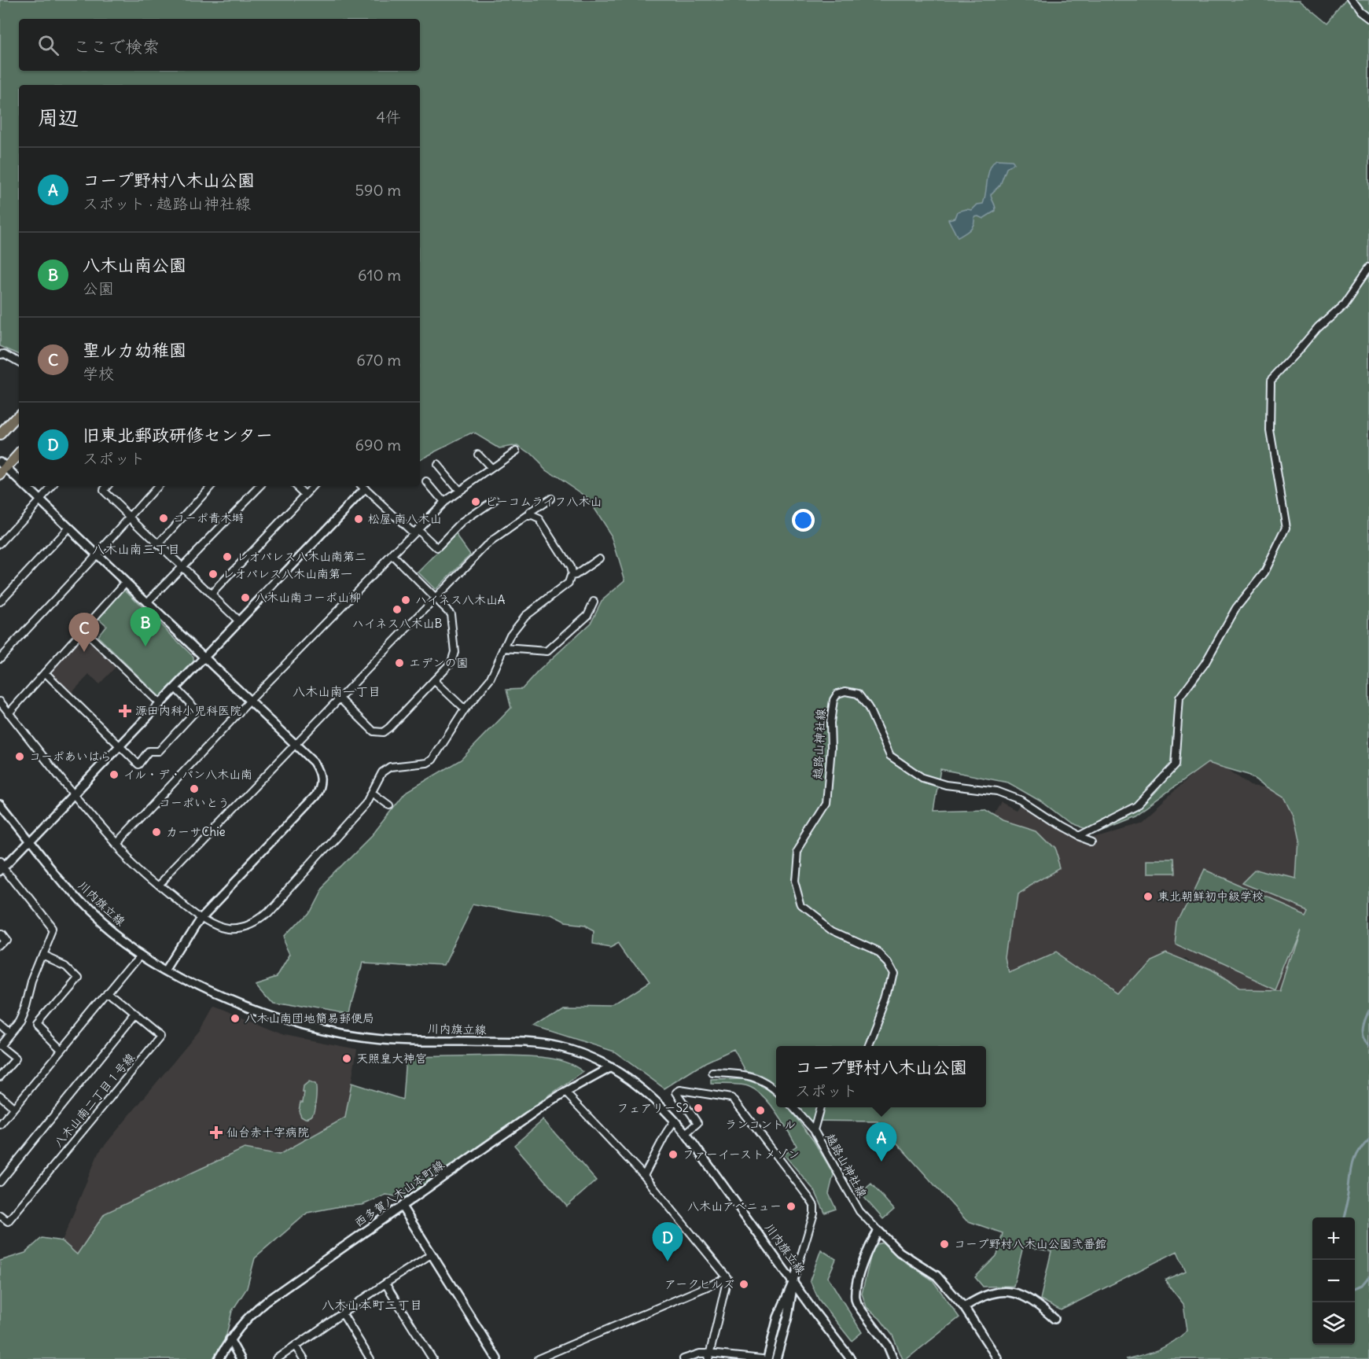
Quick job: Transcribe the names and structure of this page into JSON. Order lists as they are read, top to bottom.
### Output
{
  "streets": {
    "street": [
      "越路山神社線",
      "川内旗立線",
      "八木山南二丁目１号線",
      "西多賀八木山本町線"
    ]
  },
  "crossings": [
    ["川内旗立線", "西多賀八木山本町線"]
  ],
  "districts": ["八木山南三丁目", "八木山南一丁目", "八木山本町二丁目"],
  "places": {
    "other": [
      "ピーコムライフ八木山",
      "コーポ青木塒",
      "松屋 南八木山",
      "レオパレス八木山南第二",
      "レオパレス八木山南第一",
      "八木山南コーポ山柳",
      "ハイネス八木山A",
      "ハイネス八木山B",
      "エデンの園",
      "コーポあいはら",
      "イル・デ・パン八木山南",
      "コーポいとう",
      "カーサChie",
      "東北朝鮮初中級学校",
      "八木山南団地簡易郵便局",
      "天照皇大神宮",
      "フェアリーS2",
      "ランコントル",
      "ファーイーストメゾン",
      "八木山アベニュー",
      "コープ野村八木山公園弐番館",
      "アークヒルズ"
    ],
    "health": ["源田内科小児科医院", "仙台赤十字病院"]
  },
  "page": {
    "search": "ここで検索",
    "heading": ["周辺", "4件"],
    "list": [
      {
        "mark": "A",
        "name": "コープ野村八木山公園",
        "note": "スポット · 越路山神社線",
        "value": "590 m"
      },
      {
        "mark": "B",
        "name": "八木山南公園",
        "note": "公園",
        "value": "610 m"
      },
      {
        "mark": "C",
        "name": "聖ルカ幼稚園",
        "note": "学校",
        "value": "670 m"
      },
      {
        "mark": "D",
        "name": "旧東北郵政研修センター",
        "note": "スポット",
        "value": "690 m"
      }
    ],
    "pins": [
      "B",
      "C",
      "A",
      "D"
    ],
    "popup": ["コープ野村八木山公園", "スポット"],
    "map_buttons": ["+", "−"]
  }
}
